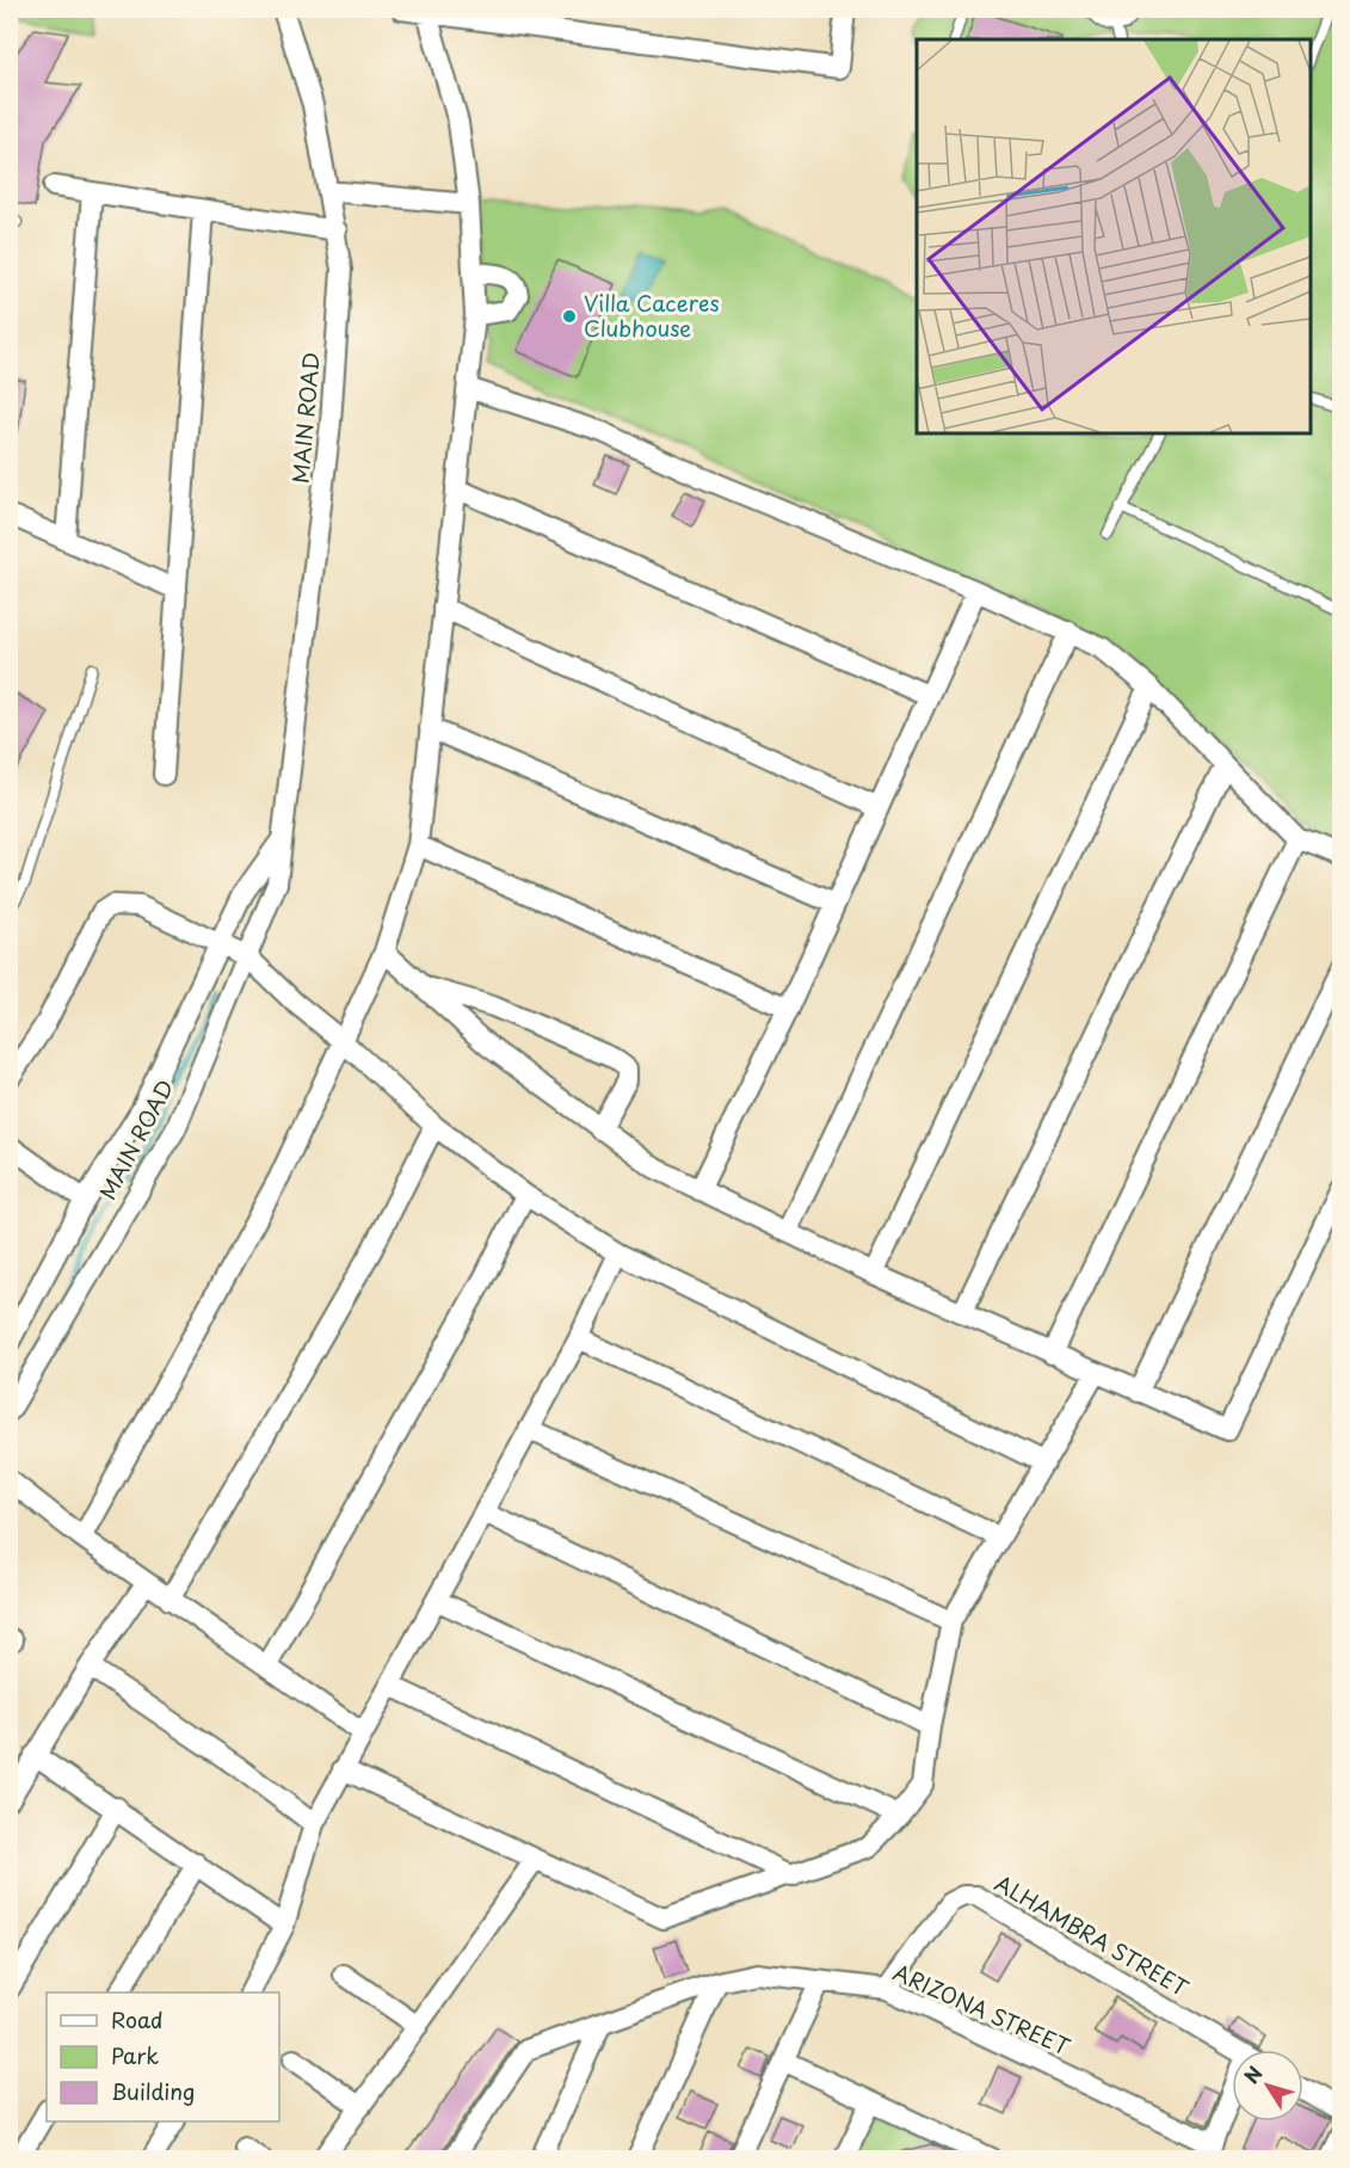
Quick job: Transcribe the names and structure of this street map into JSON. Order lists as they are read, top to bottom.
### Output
{
  "streets": {
    "street": ["MAIN ROAD", "ALHAMBRA STREET", "ARIZONA STREET"]
  },
  "crossings": [
    ["ALHAMBRA STREET", "ARIZONA STREET"]
  ],
  "places": ["Villa Caceres Clubhouse"],
  "legend": ["Road", "Park", "Building"],
  "north": "top left"
}
